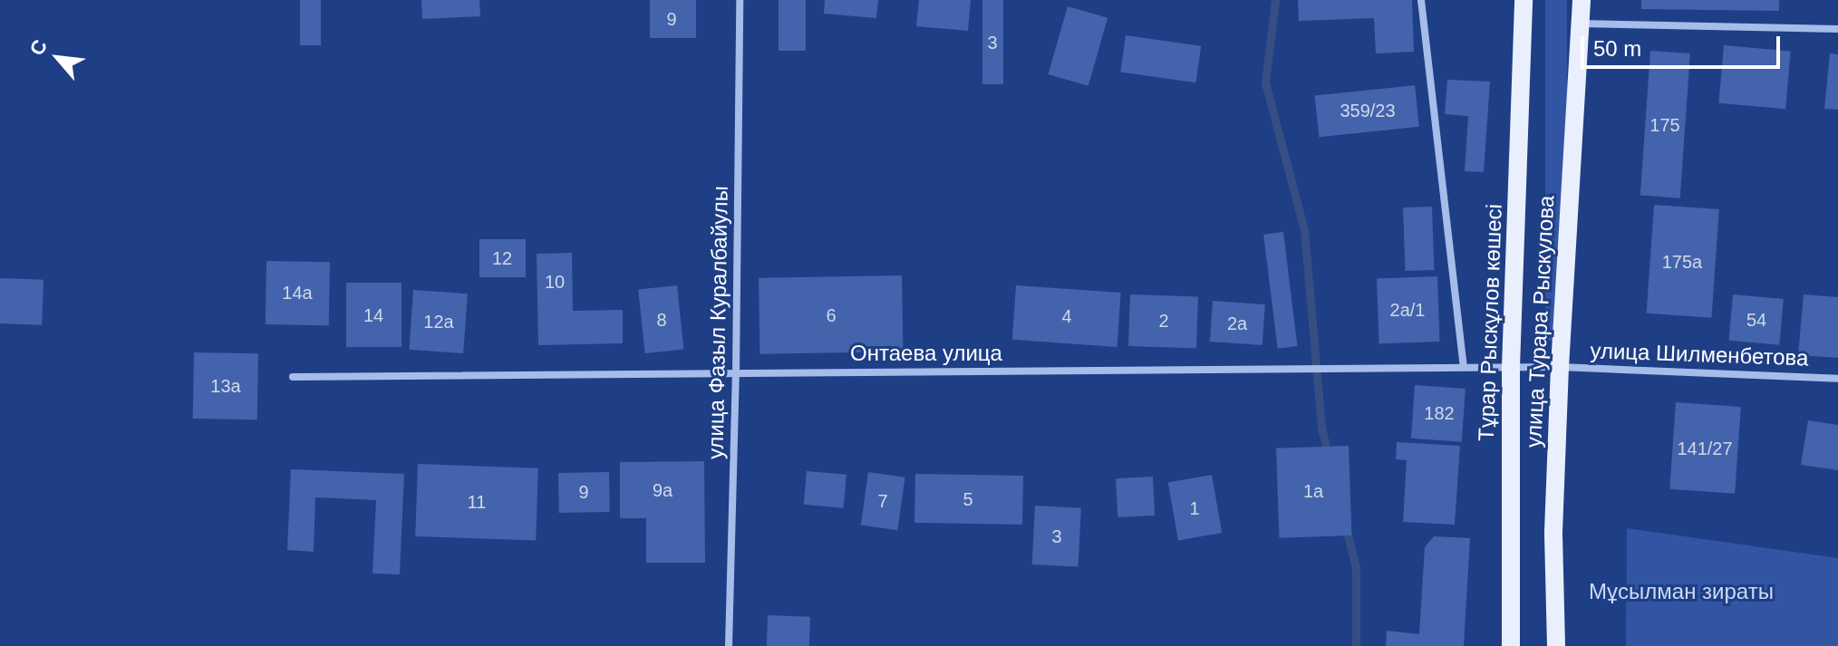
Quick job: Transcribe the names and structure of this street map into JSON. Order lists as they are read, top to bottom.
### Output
{
  "streets": {
    "main road": ["улица Турара Рыскулова", "Тұрар Рыскұлов көшесі"],
    "street": ["улица Фазыл Куралбайулы", "Онтаева улица", "улица Шилменбетова"]
  },
  "crossings": [
    ["улица Турара Рыскулова", "Онтаева улица"],
    ["улица Турара Рыскулова", "улица Шилменбетова"],
    ["улица Фазыл Куралбайулы", "Онтаева улица"],
    ["Тұрар Рыскұлов көшесі", "Онтаева улица"],
    ["Онтаева улица", "улица Шилменбетова"]
  ],
  "parks": ["Мұсылман зираты"],
  "house_numbers": [
    "9",
    "3",
    "359/23",
    "175",
    "12",
    "175а",
    "10",
    "14а",
    "2a/1",
    "14",
    "6",
    "4",
    "8",
    "54",
    "2",
    "12а",
    "2а",
    "13а",
    "182",
    "141/27",
    "9а",
    "1а",
    "9",
    "5",
    "7",
    "11",
    "1",
    "3"
  ],
  "scale_bar": "50 m",
  "north": "top left"
}
